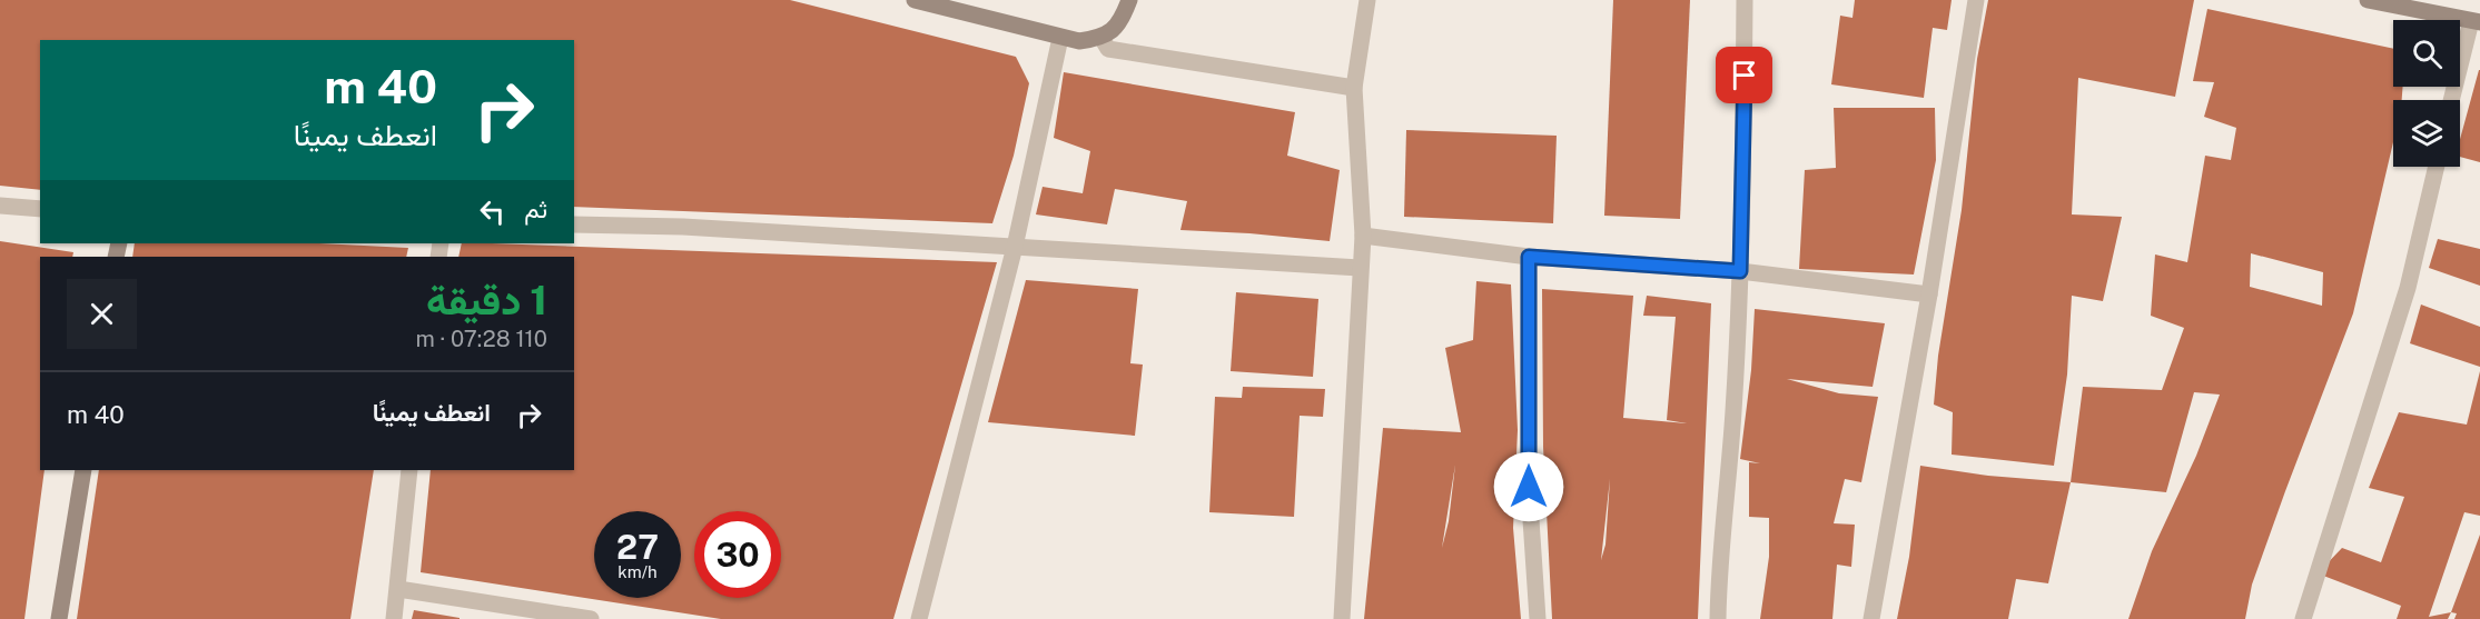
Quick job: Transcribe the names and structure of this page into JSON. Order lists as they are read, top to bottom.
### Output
{
  "page": {
    "turn": ["40 m", "انعطف يمينًا"],
    "then": "ثم",
    "heading": ["1 دقيقة", "110 m · 07:28"],
    "list": [
      {
        "name": "انعطف يمينًا",
        "value": "40 m"
      }
    ],
    "speed": "27 km/h",
    "limit": "30"
  }
}
